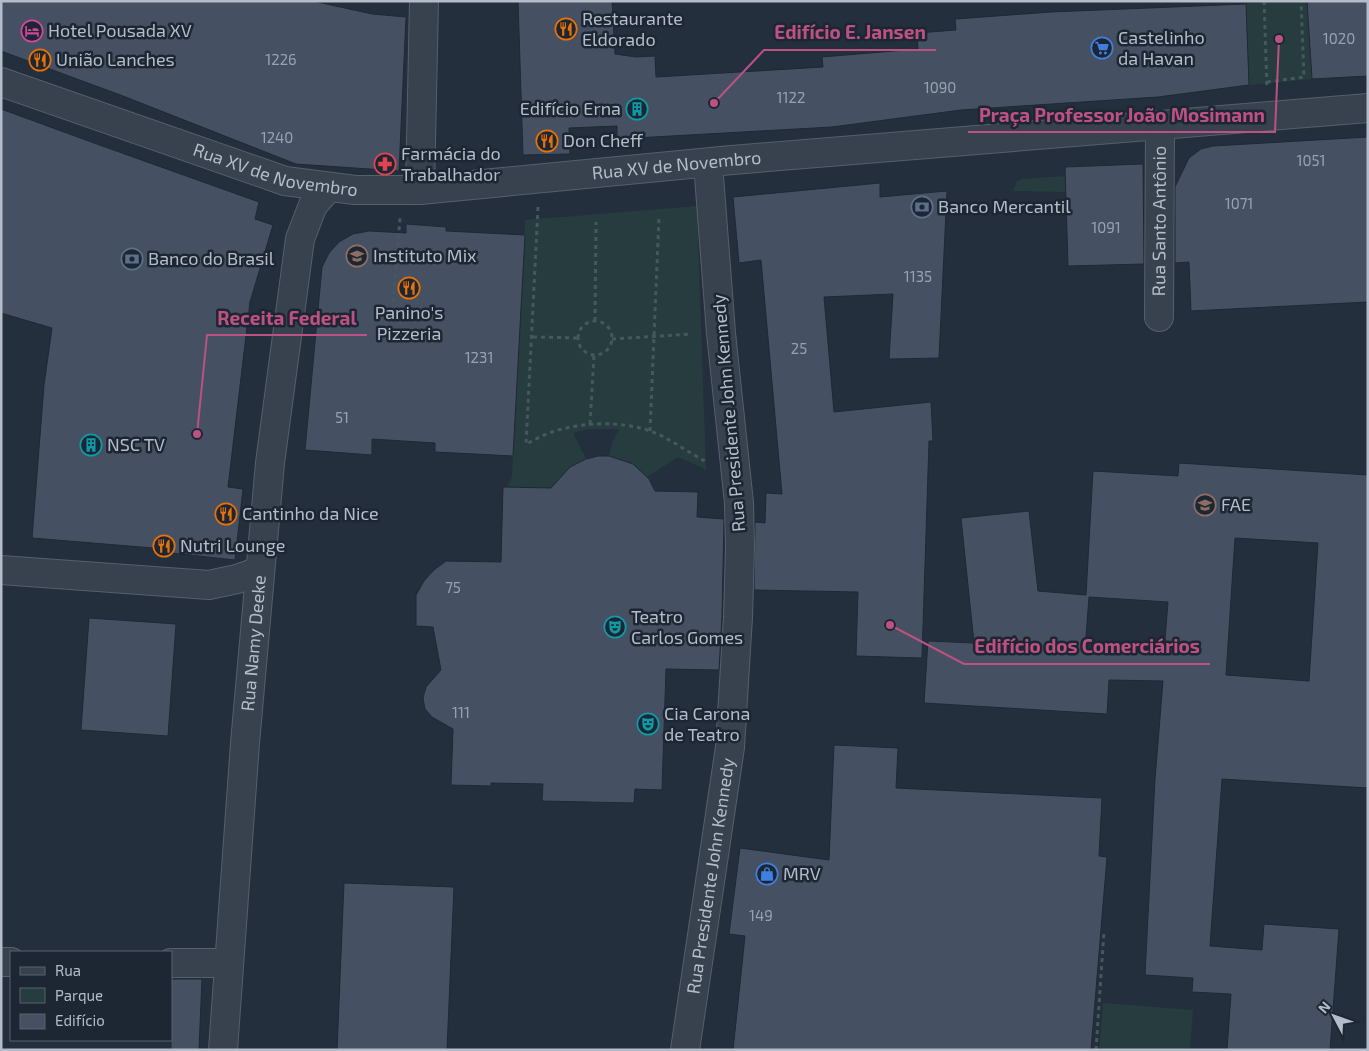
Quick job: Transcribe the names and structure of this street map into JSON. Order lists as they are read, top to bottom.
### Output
{
  "streets": {
    "street": [
      "Rua XV de Novembro",
      "Rua Santo Antônio",
      "Rua Presidente John Kennedy",
      "Rua Namy Deeke"
    ]
  },
  "crossings": [
    ["Rua XV de Novembro", "Rua Santo Antônio"],
    ["Rua XV de Novembro", "Rua Presidente John Kennedy"],
    ["Rua XV de Novembro", "Rua Namy Deeke"]
  ],
  "places": {
    "restaurant": [
      "Restaurante Eldorado",
      "União Lanches",
      "Don Cheff",
      "Panino's Pizzeria",
      "Cantinho da Nice",
      "Nutri Lounge"
    ],
    "hotel": ["Hotel Pousada XV"],
    "other": [
      "Praça Professor João Mosimann",
      "Edifício E. Jansen",
      "Receita Federal",
      "Edifício dos Comerciários"
    ],
    "supermarket": ["Castelinho da Havan"],
    "building": ["Edifício Erna", "NSC TV"],
    "pharmacy": ["Farmácia do Trabalhador"],
    "bank": ["Banco Mercantil", "Banco do Brasil"],
    "school or university": ["Instituto Mix", "FAE"],
    "theatre": ["Teatro Carlos Gomes", "Cia Carona de Teatro"],
    "shop": ["MRV"]
  },
  "house_numbers": [
    "1020",
    "1226",
    "1090",
    "1122",
    "1240",
    "1051",
    "1071",
    "1091",
    "1135",
    "25",
    "1231",
    "51",
    "75",
    "111",
    "149"
  ],
  "legend": ["Rua", "Parque", "Edifício"],
  "north": "top left"
}
